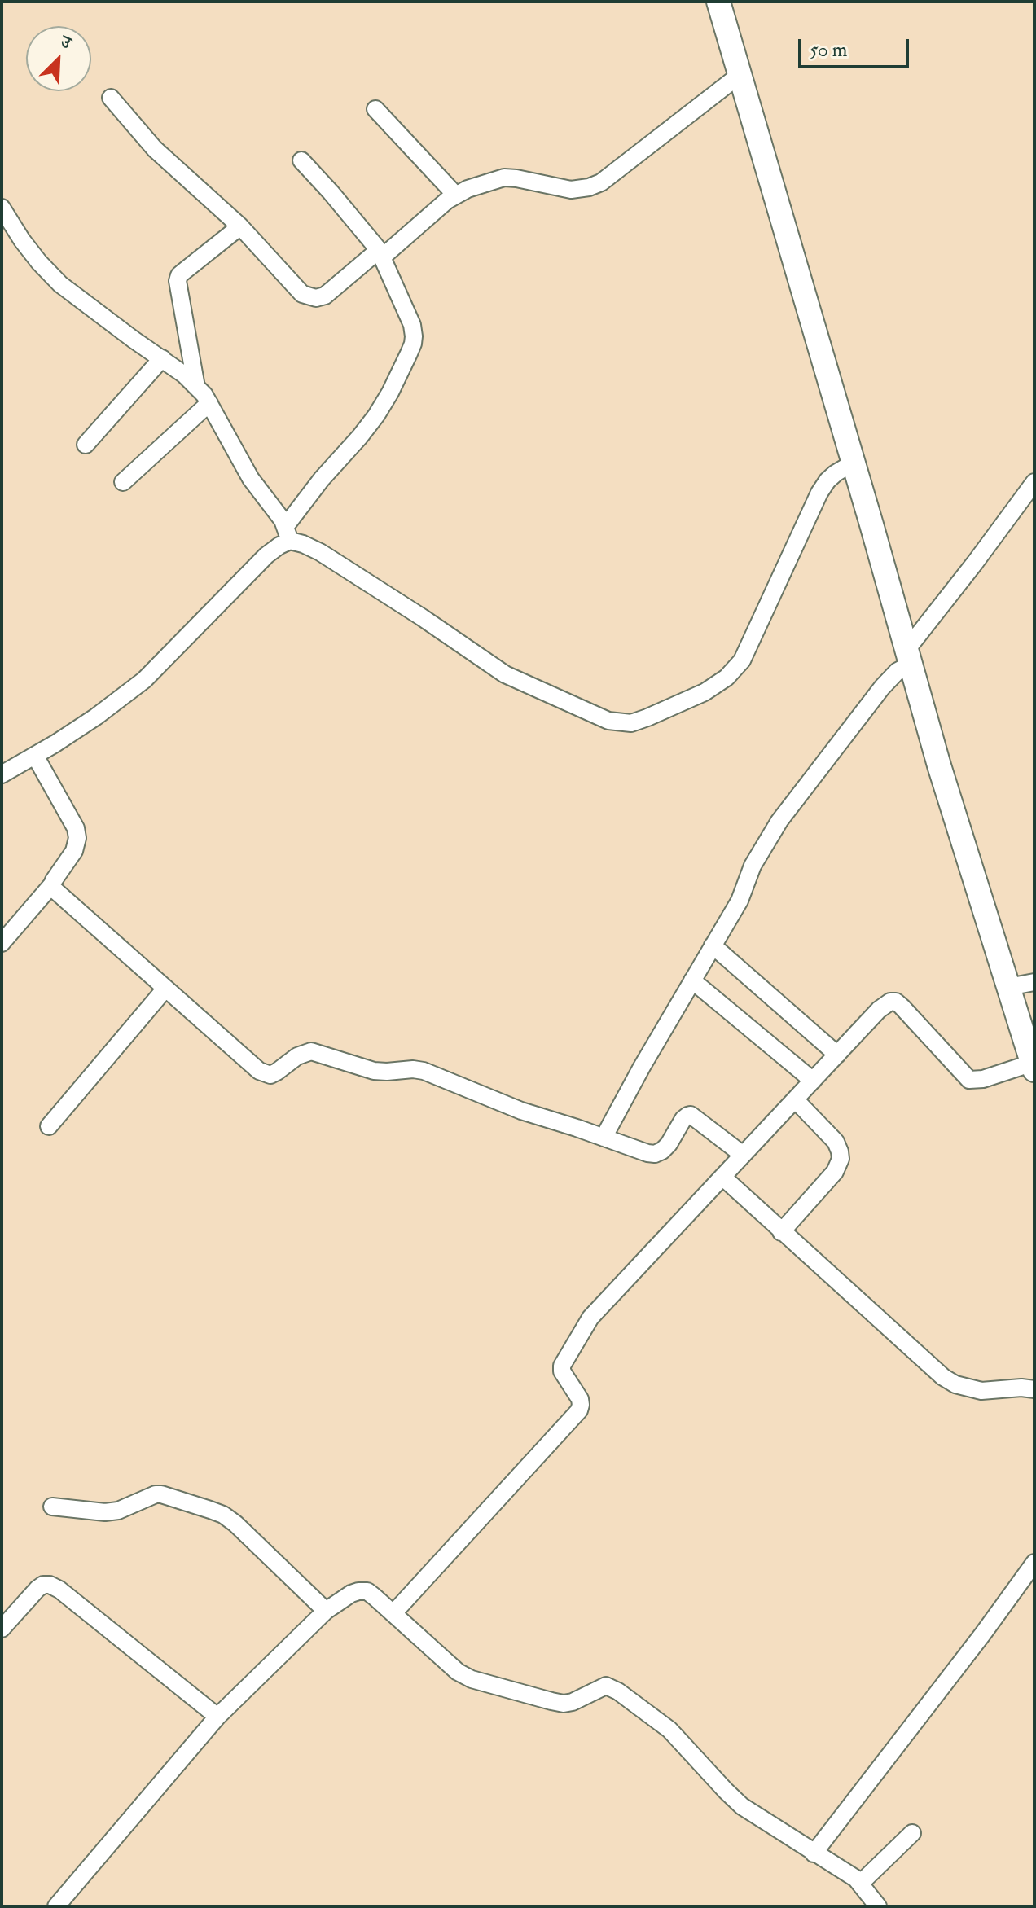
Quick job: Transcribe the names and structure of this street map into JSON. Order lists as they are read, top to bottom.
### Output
{
  "scale_bar": "50 m",
  "north": "top right"
}
